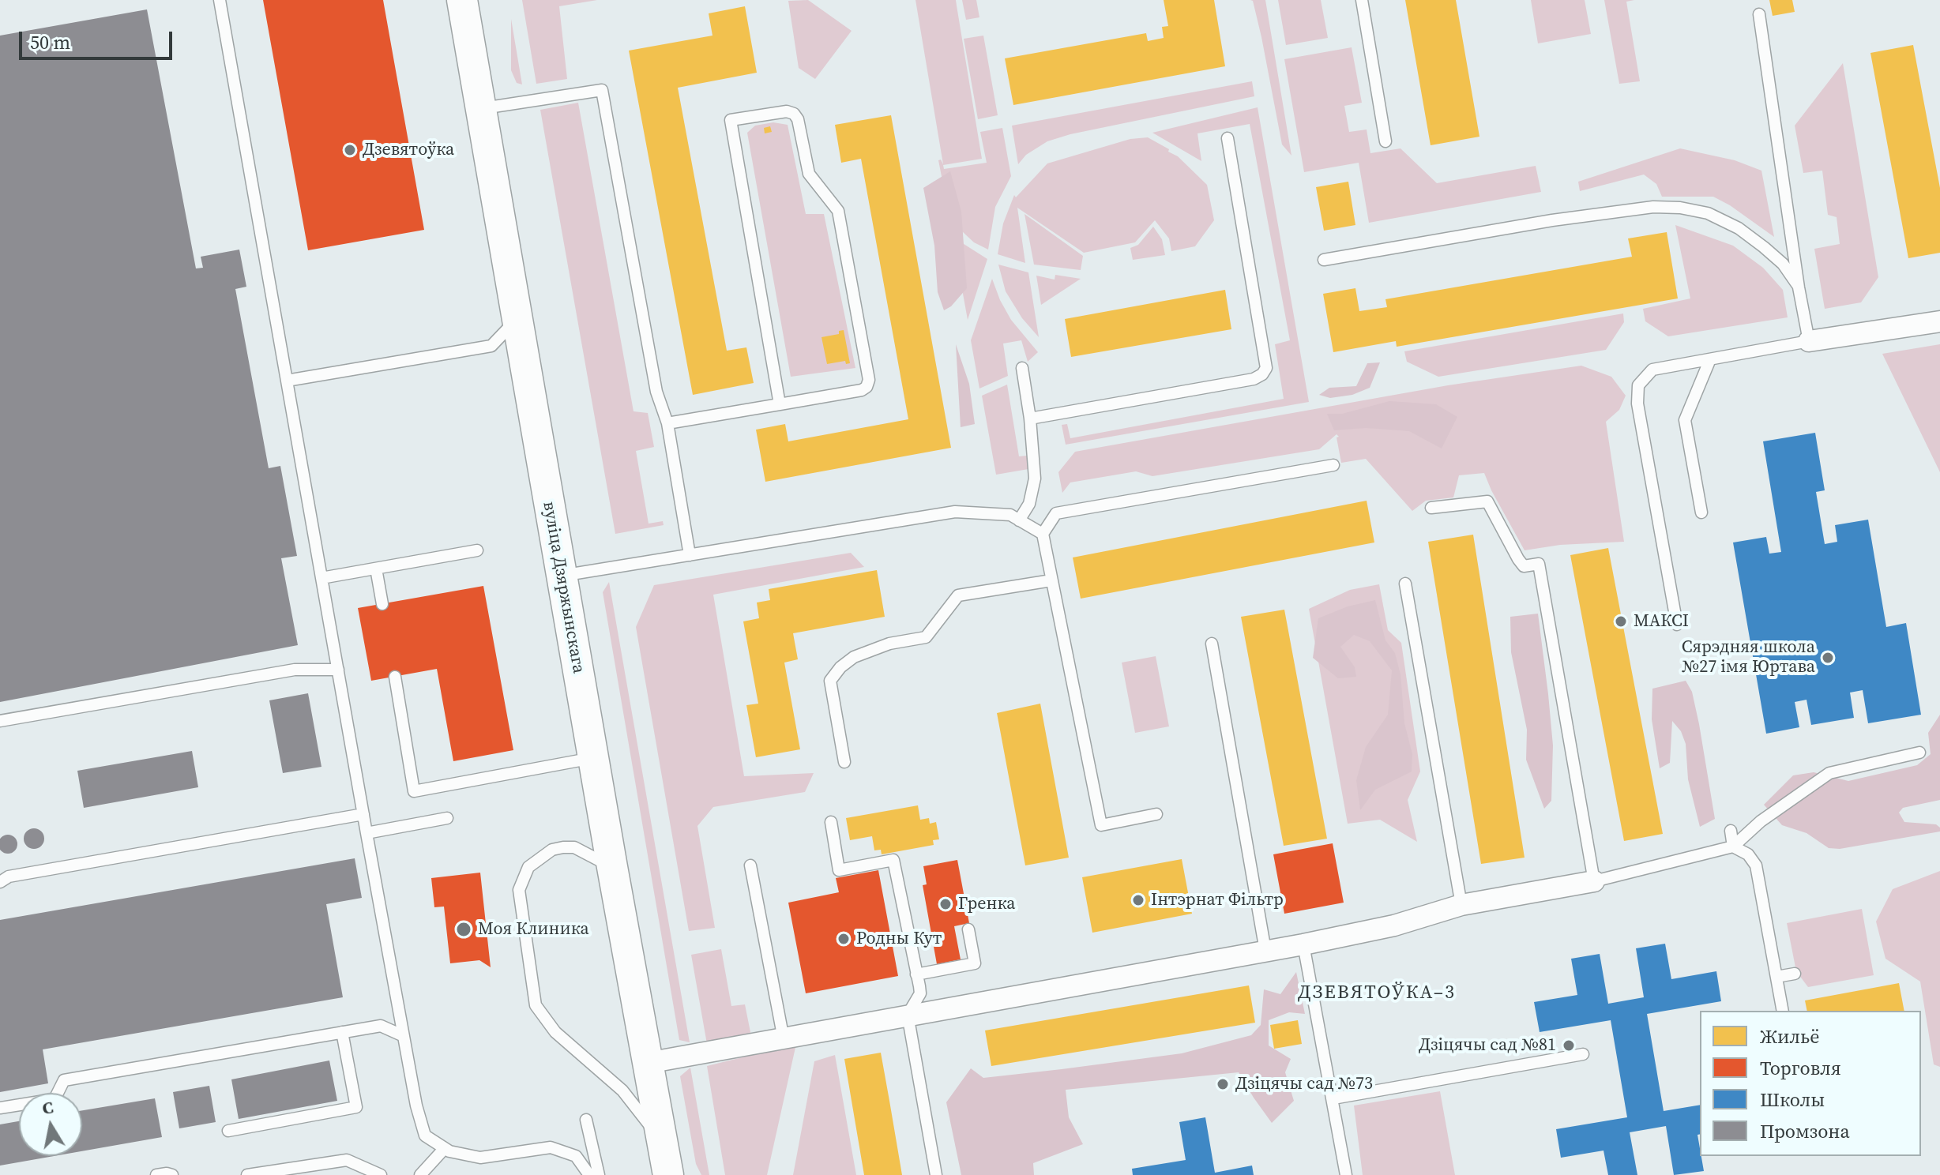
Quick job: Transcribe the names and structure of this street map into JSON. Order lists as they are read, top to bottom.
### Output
{
  "streets": {
    "main road": ["вуліца Дзяржынскага"]
  },
  "districts": ["ДЗЕВЯТОЎКА–3"],
  "places": [
    "Дзевятоўка",
    "МАКСІ",
    "Сярэдняя школа №27 імя Юртава",
    "Інтэрнат Фільтр",
    "Гренка",
    "Моя Клиника",
    "Родны Кут",
    "Дзіцячы сад №81",
    "Дзіцячы сад №73"
  ],
  "legend": [
    "Жильё",
    "Торговля",
    "Школы",
    "Промзона"
  ],
  "scale_bar": "50 m",
  "north": "top"
}
